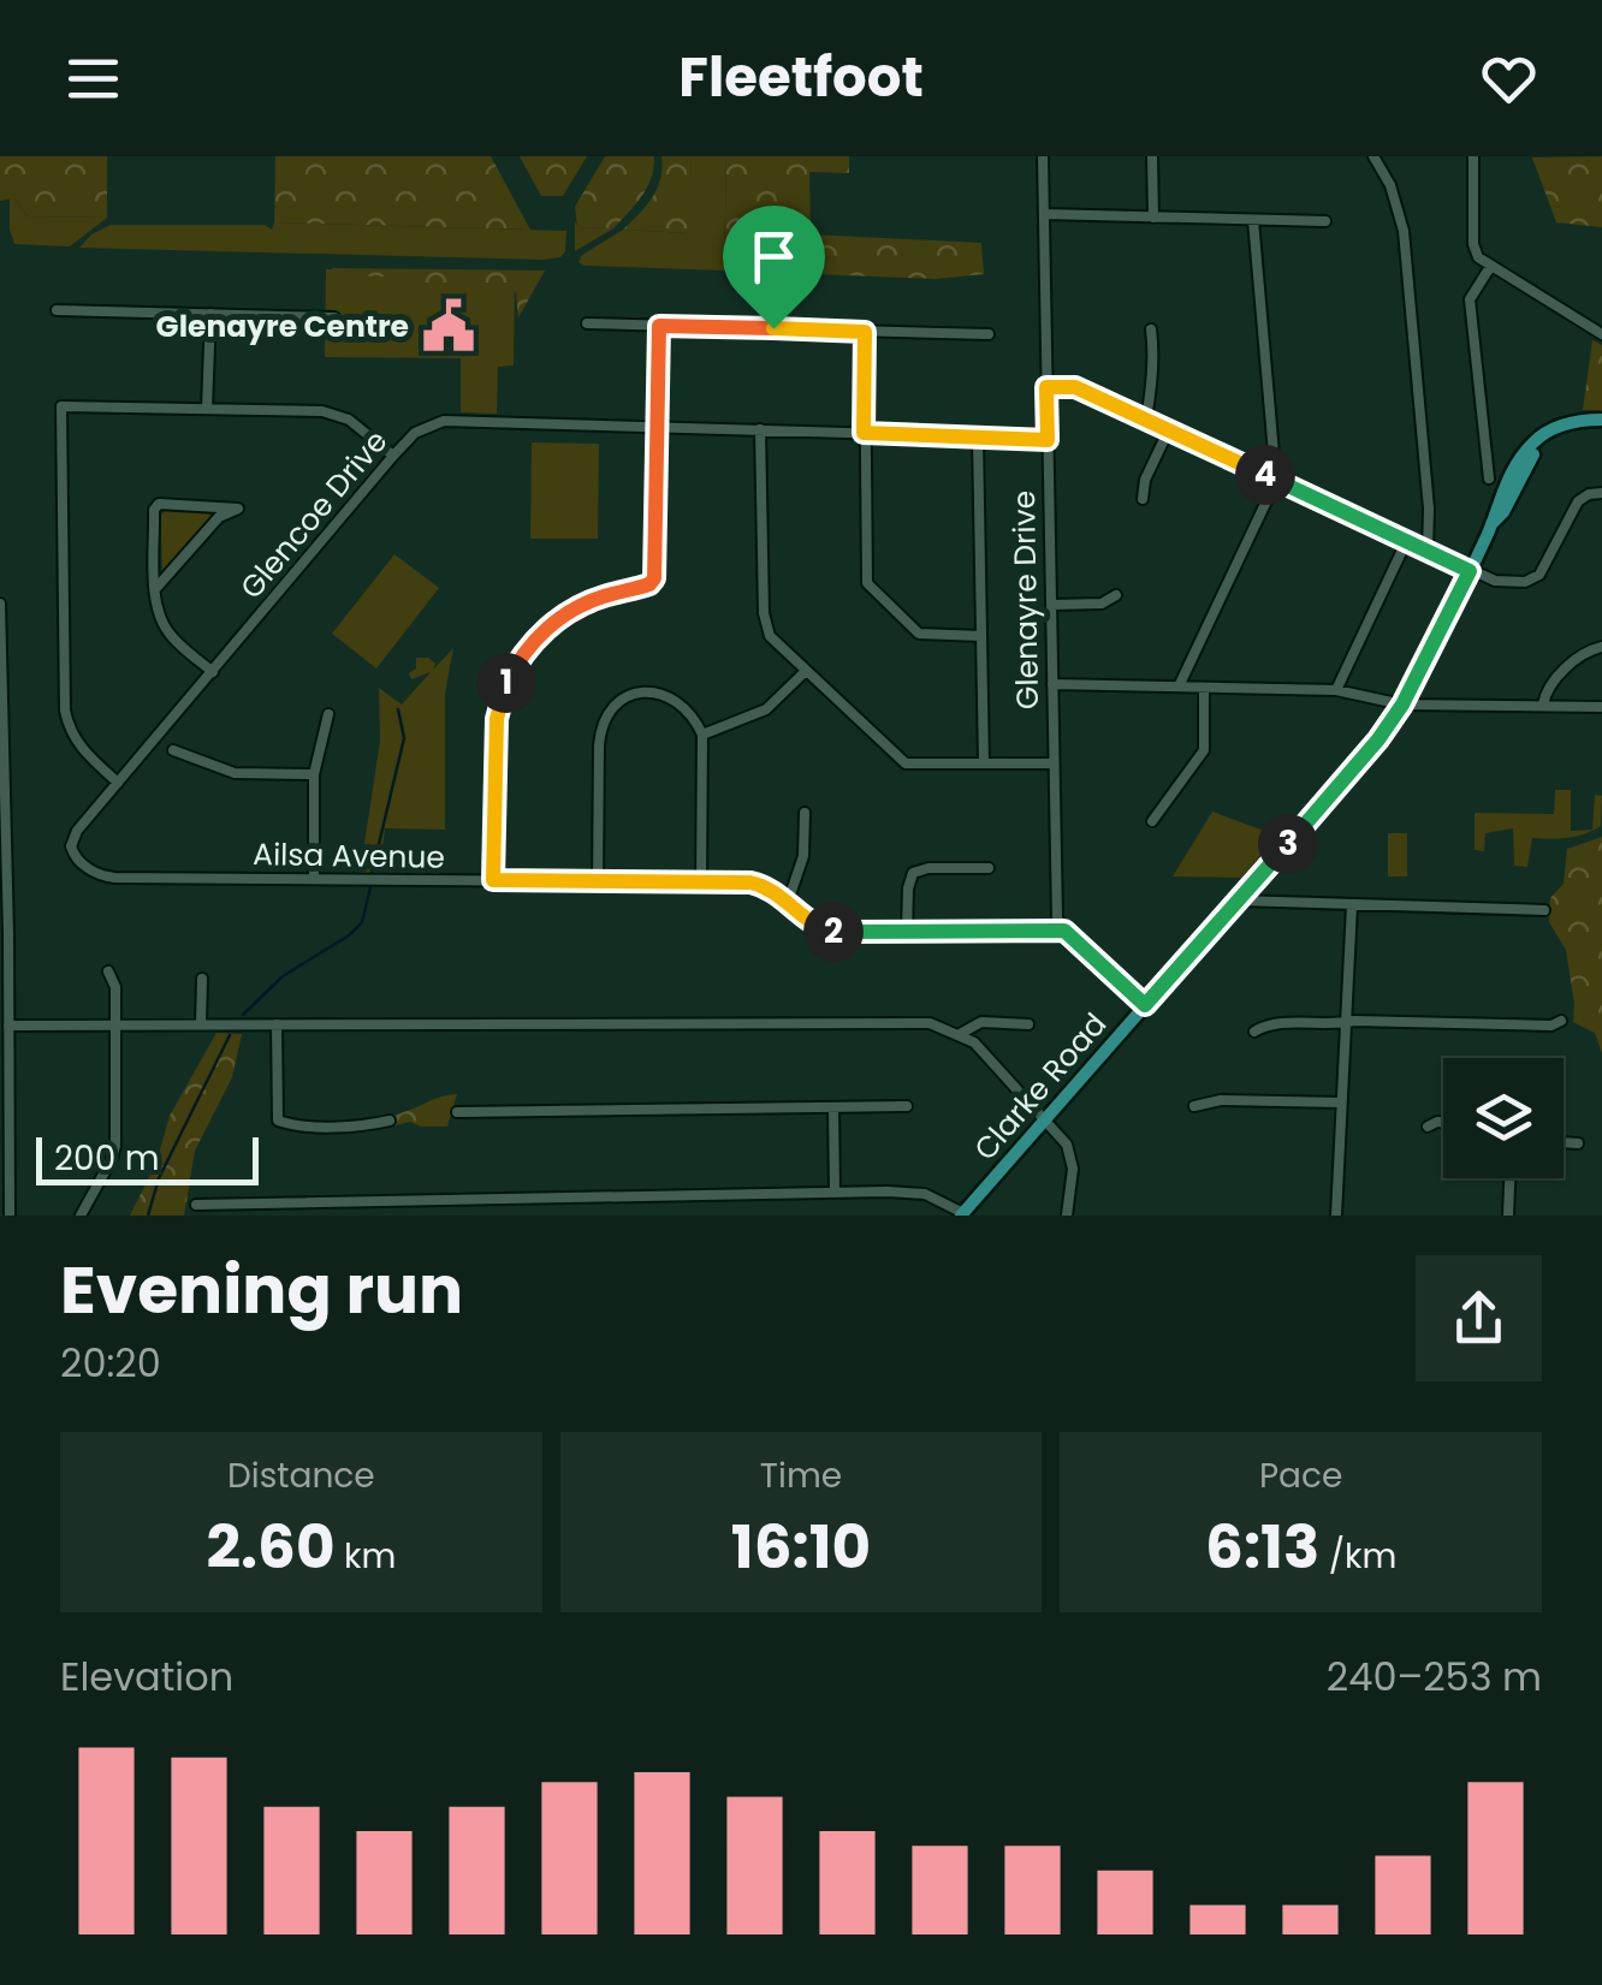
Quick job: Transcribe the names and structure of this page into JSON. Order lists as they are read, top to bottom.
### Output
{
  "streets": {
    "main road": ["Clarke Road"],
    "street": ["Glencoe Drive", "Glenayre Drive", "Ailsa Avenue"]
  },
  "crossings": [
    ["Glencoe Drive", "Glenayre Drive"],
    ["Glencoe Drive", "Ailsa Avenue"],
    ["Glenayre Drive", "Ailsa Avenue"]
  ],
  "places": {
    "public building": ["Glenayre Centre"]
  },
  "scale_bar": "200 m",
  "page": {
    "header": "Fleetfoot",
    "pins": [
      "4",
      "1",
      "3",
      "2"
    ],
    "scale": "200 m",
    "heading": ["Evening run", "20:20"],
    "stats": [
      ["Distance", "2.60 km"],
      ["Time", "16:10"],
      ["Pace", "6:13 /km"]
    ],
    "chart": ["Elevation", "240–253 m"]
  }
}
